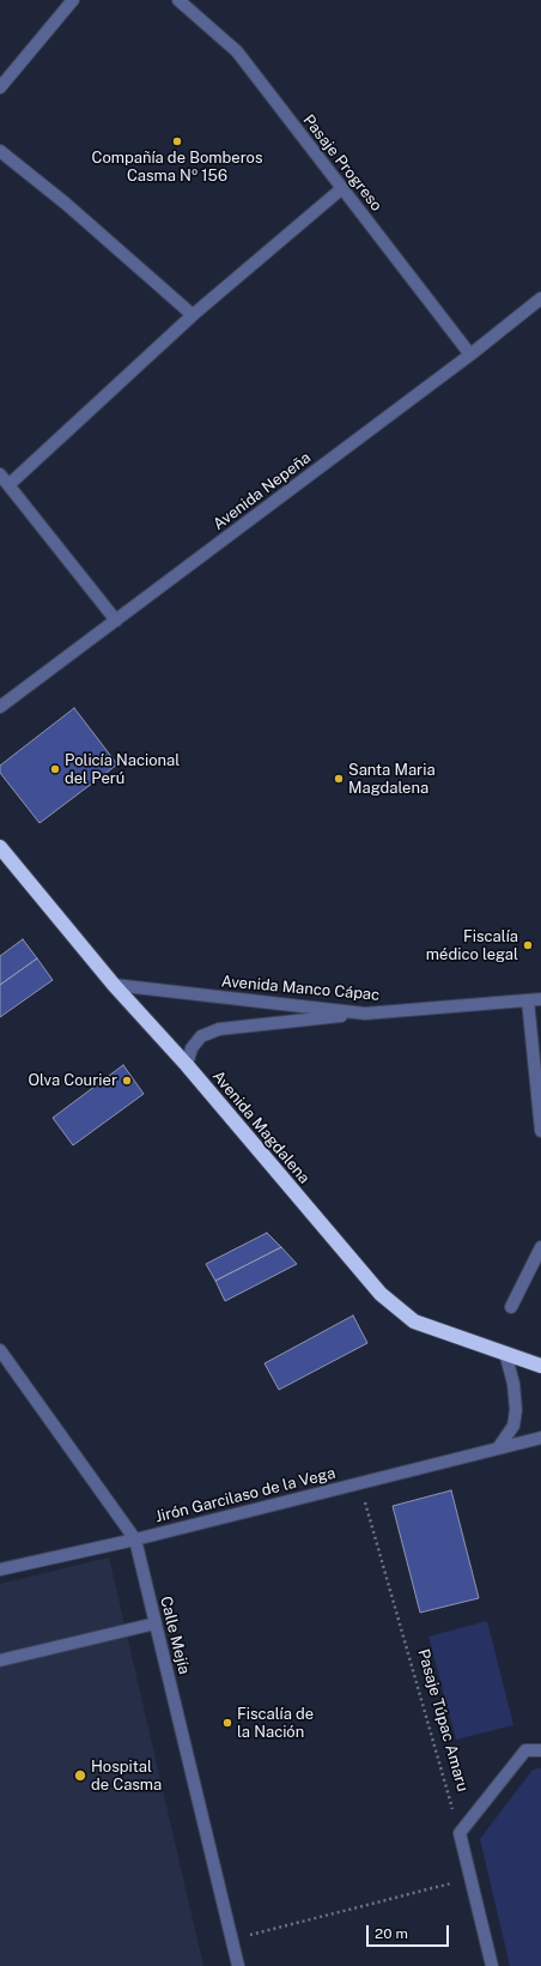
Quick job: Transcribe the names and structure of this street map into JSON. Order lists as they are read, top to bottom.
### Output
{
  "streets": {
    "highway": ["Avenida Magdalena"],
    "street": [
      "Pasaje Progreso",
      "Avenida Nepeña",
      "Avenida Manco Cápac",
      "Jirón Garcilaso de la Vega",
      "Calle Mejía"
    ],
    "path": ["Pasaje Túpac Amaru"]
  },
  "crossings": [
    ["Pasaje Progreso", "Avenida Nepeña"],
    ["Avenida Manco Cápac", "Avenida Magdalena"],
    ["Jirón Garcilaso de la Vega", "Calle Mejía"],
    ["Jirón Garcilaso de la Vega", "Pasaje Túpac Amaru"]
  ],
  "places": [
    "Compañía de Bomberos Casma Nº 156",
    "Policía Nacional del Perú",
    "Santa Maria Magdalena",
    "Fiscalía médico legal",
    "Olva Courier",
    "Fiscalía de la Nación",
    "Hospital de Casma"
  ],
  "scale_bar": "20 m"
}
